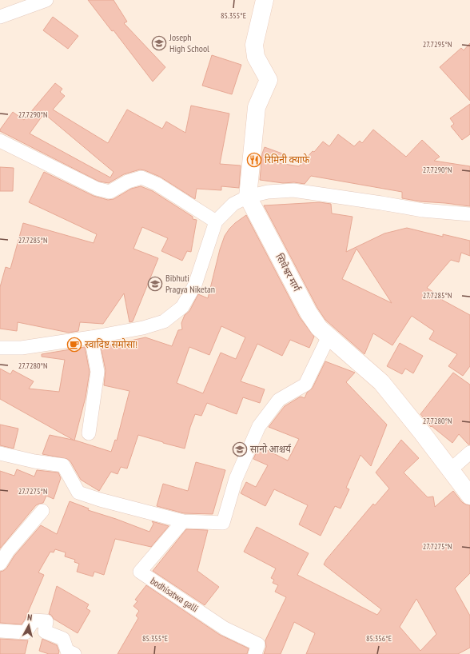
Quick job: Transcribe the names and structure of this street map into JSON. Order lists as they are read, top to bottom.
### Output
{
  "streets": {
    "street": ["सिधेश्वर मार्ग", "bodhisatwa galli"]
  },
  "places": {
    "school or university": ["Joseph High School", "Bibhuti Pragya Niketan", "सानो आश्चर्य"],
    "restaurant": ["रिमिनी क्याफे"],
    "cafe": ["स्वादिष्ट समोसा!"]
  },
  "north": "top",
  "coordinates": [
    "85.355°E",
    "27.7295°N",
    "27.7290°N",
    "27.7285°N",
    "27.7280°N",
    "27.7275°N",
    "85.356°E"
  ]
}
